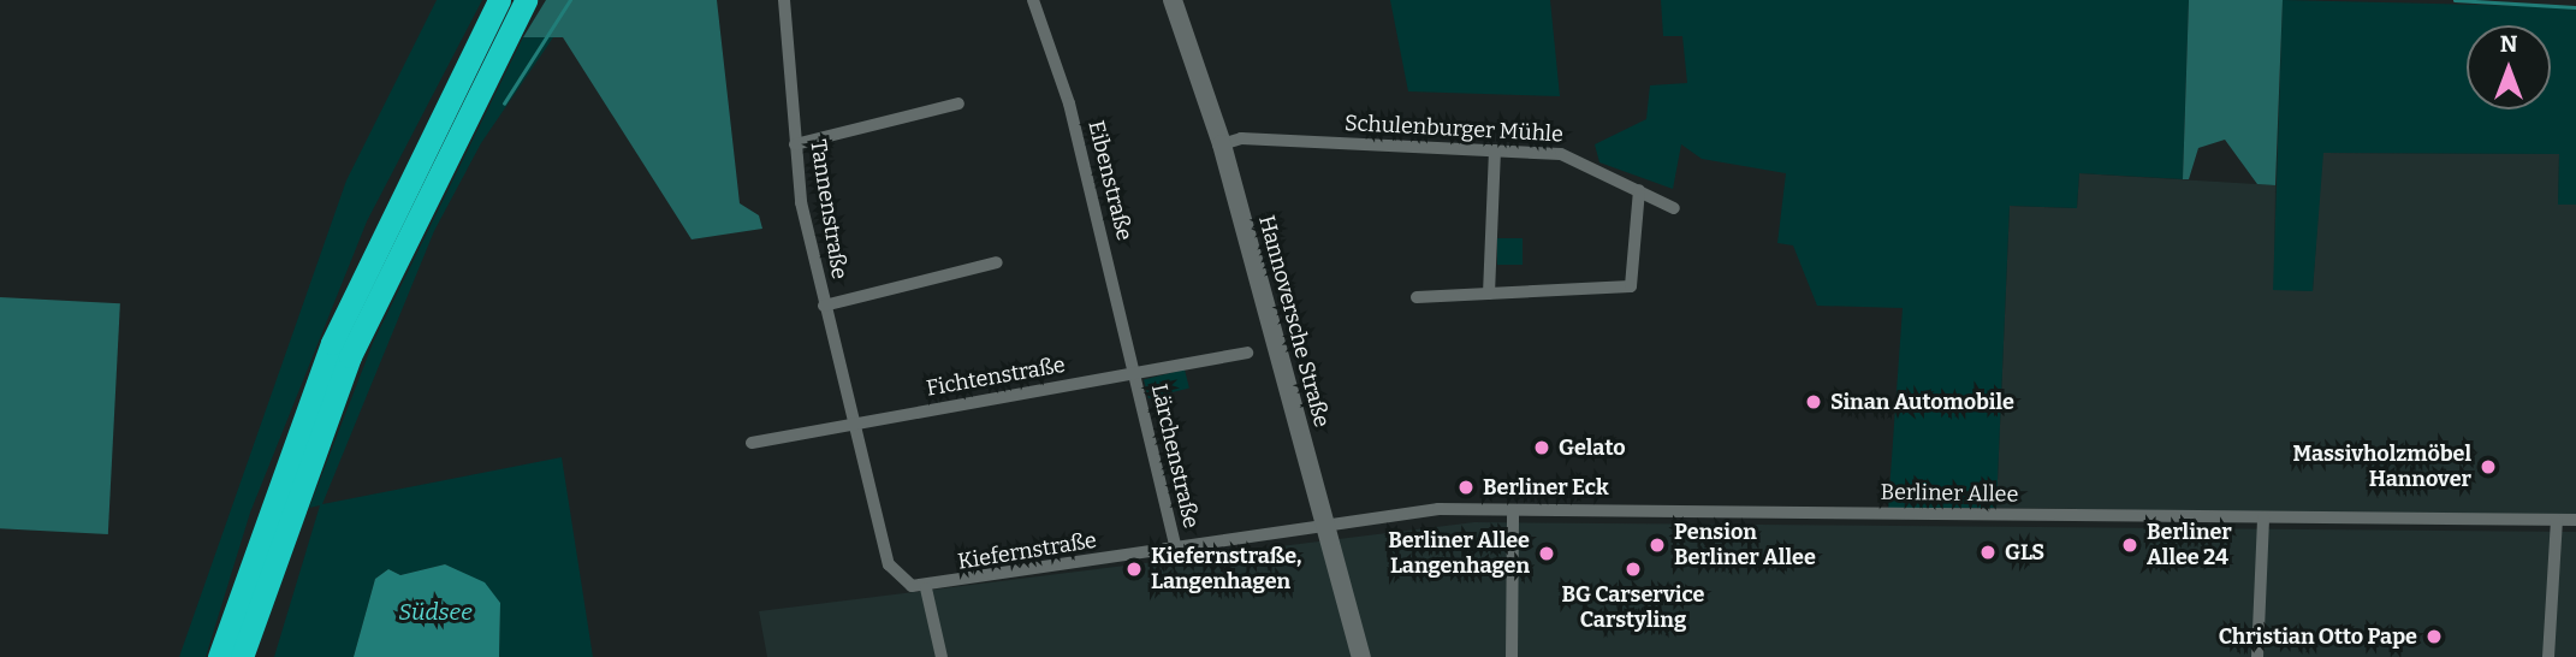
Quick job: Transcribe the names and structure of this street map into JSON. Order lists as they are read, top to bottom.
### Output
{
  "streets": {
    "main road": ["Hannoversche Straße"],
    "street": [
      "Schulenburger Mühle",
      "Eibenstraße",
      "Tannenstraße",
      "Fichtenstraße",
      "Lärchenstraße",
      "Berliner Allee",
      "Kiefernstraße"
    ]
  },
  "crossings": [
    ["Schulenburger Mühle", "Hannoversche Straße"],
    ["Eibenstraße", "Fichtenstraße"],
    ["Eibenstraße", "Lärchenstraße"],
    ["Tannenstraße", "Fichtenstraße"],
    ["Hannoversche Straße", "Berliner Allee"],
    ["Hannoversche Straße", "Kiefernstraße"],
    ["Fichtenstraße", "Lärchenstraße"],
    ["Lärchenstraße", "Kiefernstraße"],
    ["Berliner Allee", "Kiefernstraße"]
  ],
  "water": ["Südsee"],
  "places": [
    "Sinan Automobile",
    "Gelato",
    "Massivholzmöbel Hannover",
    "Berliner Eck",
    "Pension Berliner Allee",
    "Berliner Allee 24",
    "GLS",
    "Berliner Allee Langenhagen",
    "Kiefernstraße, Langenhagen",
    "BG Carservice Carstyling",
    "Christian Otto Pape"
  ],
  "north": "top"
}
